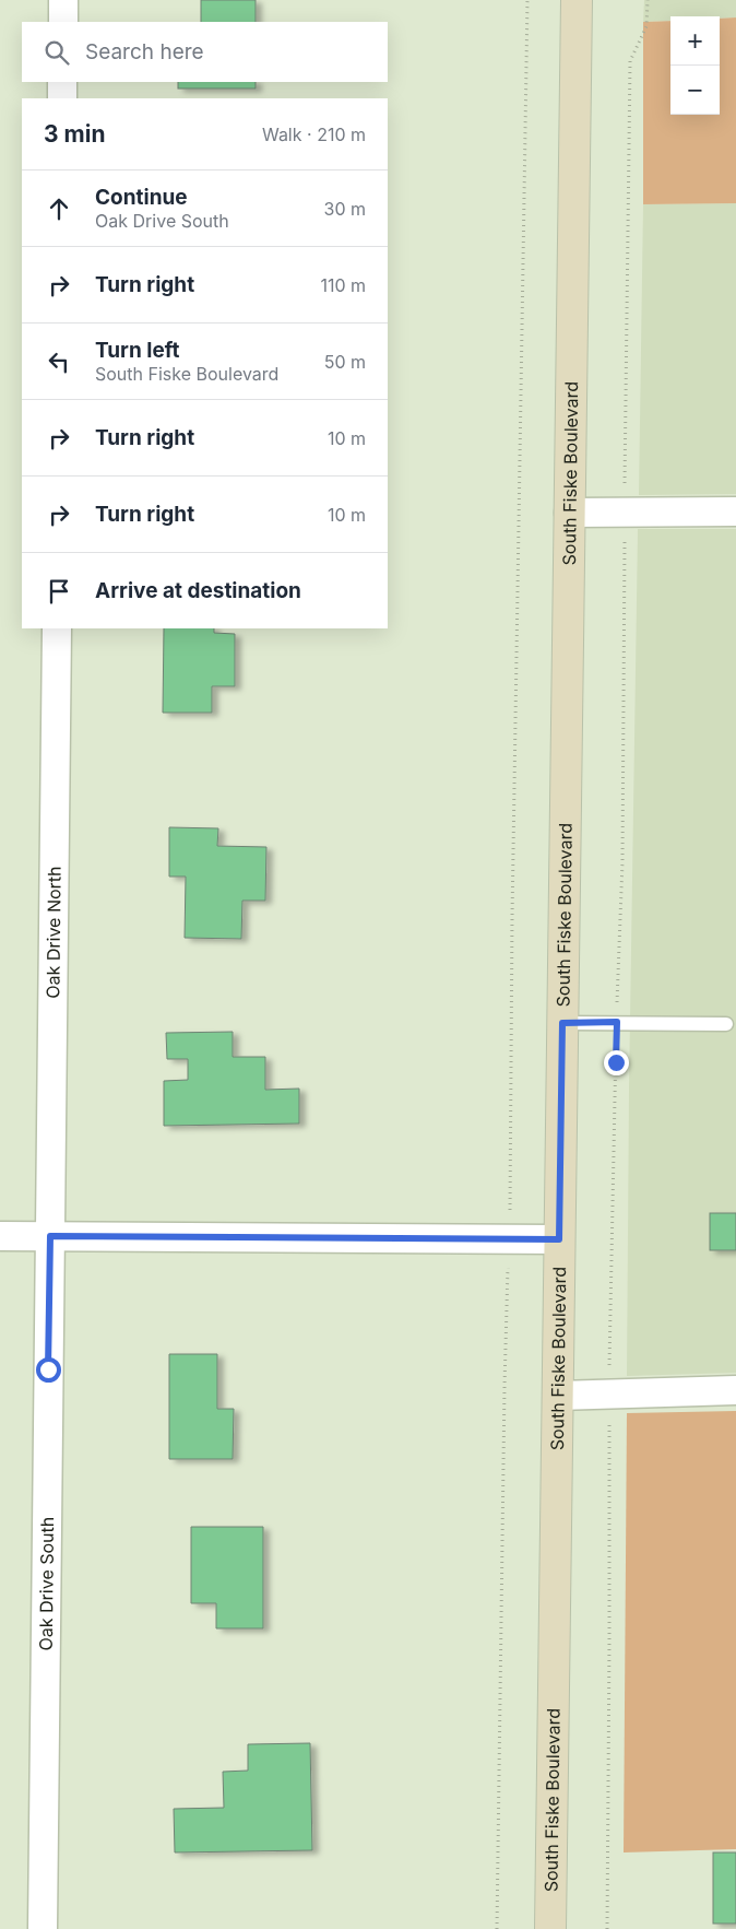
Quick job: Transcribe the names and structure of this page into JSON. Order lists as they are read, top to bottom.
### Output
{
  "streets": {
    "main road": ["South Fiske Boulevard"],
    "street": ["Oak Drive North", "Oak Drive South"]
  },
  "crossings": [
    ["Oak Drive North", "Oak Drive South"]
  ],
  "page": {
    "map_buttons": ["+", "−"],
    "search": "Search here",
    "heading": ["3 min", "Walk · 210 m"],
    "list": [
      ["Continue", "Oak Drive South", "30 m"],
      ["Turn right", "110 m"],
      ["Turn left", "South Fiske Boulevard", "50 m"],
      ["Turn right", "10 m"],
      ["Turn right", "10 m"],
      "Arrive at destination"
    ]
  }
}
